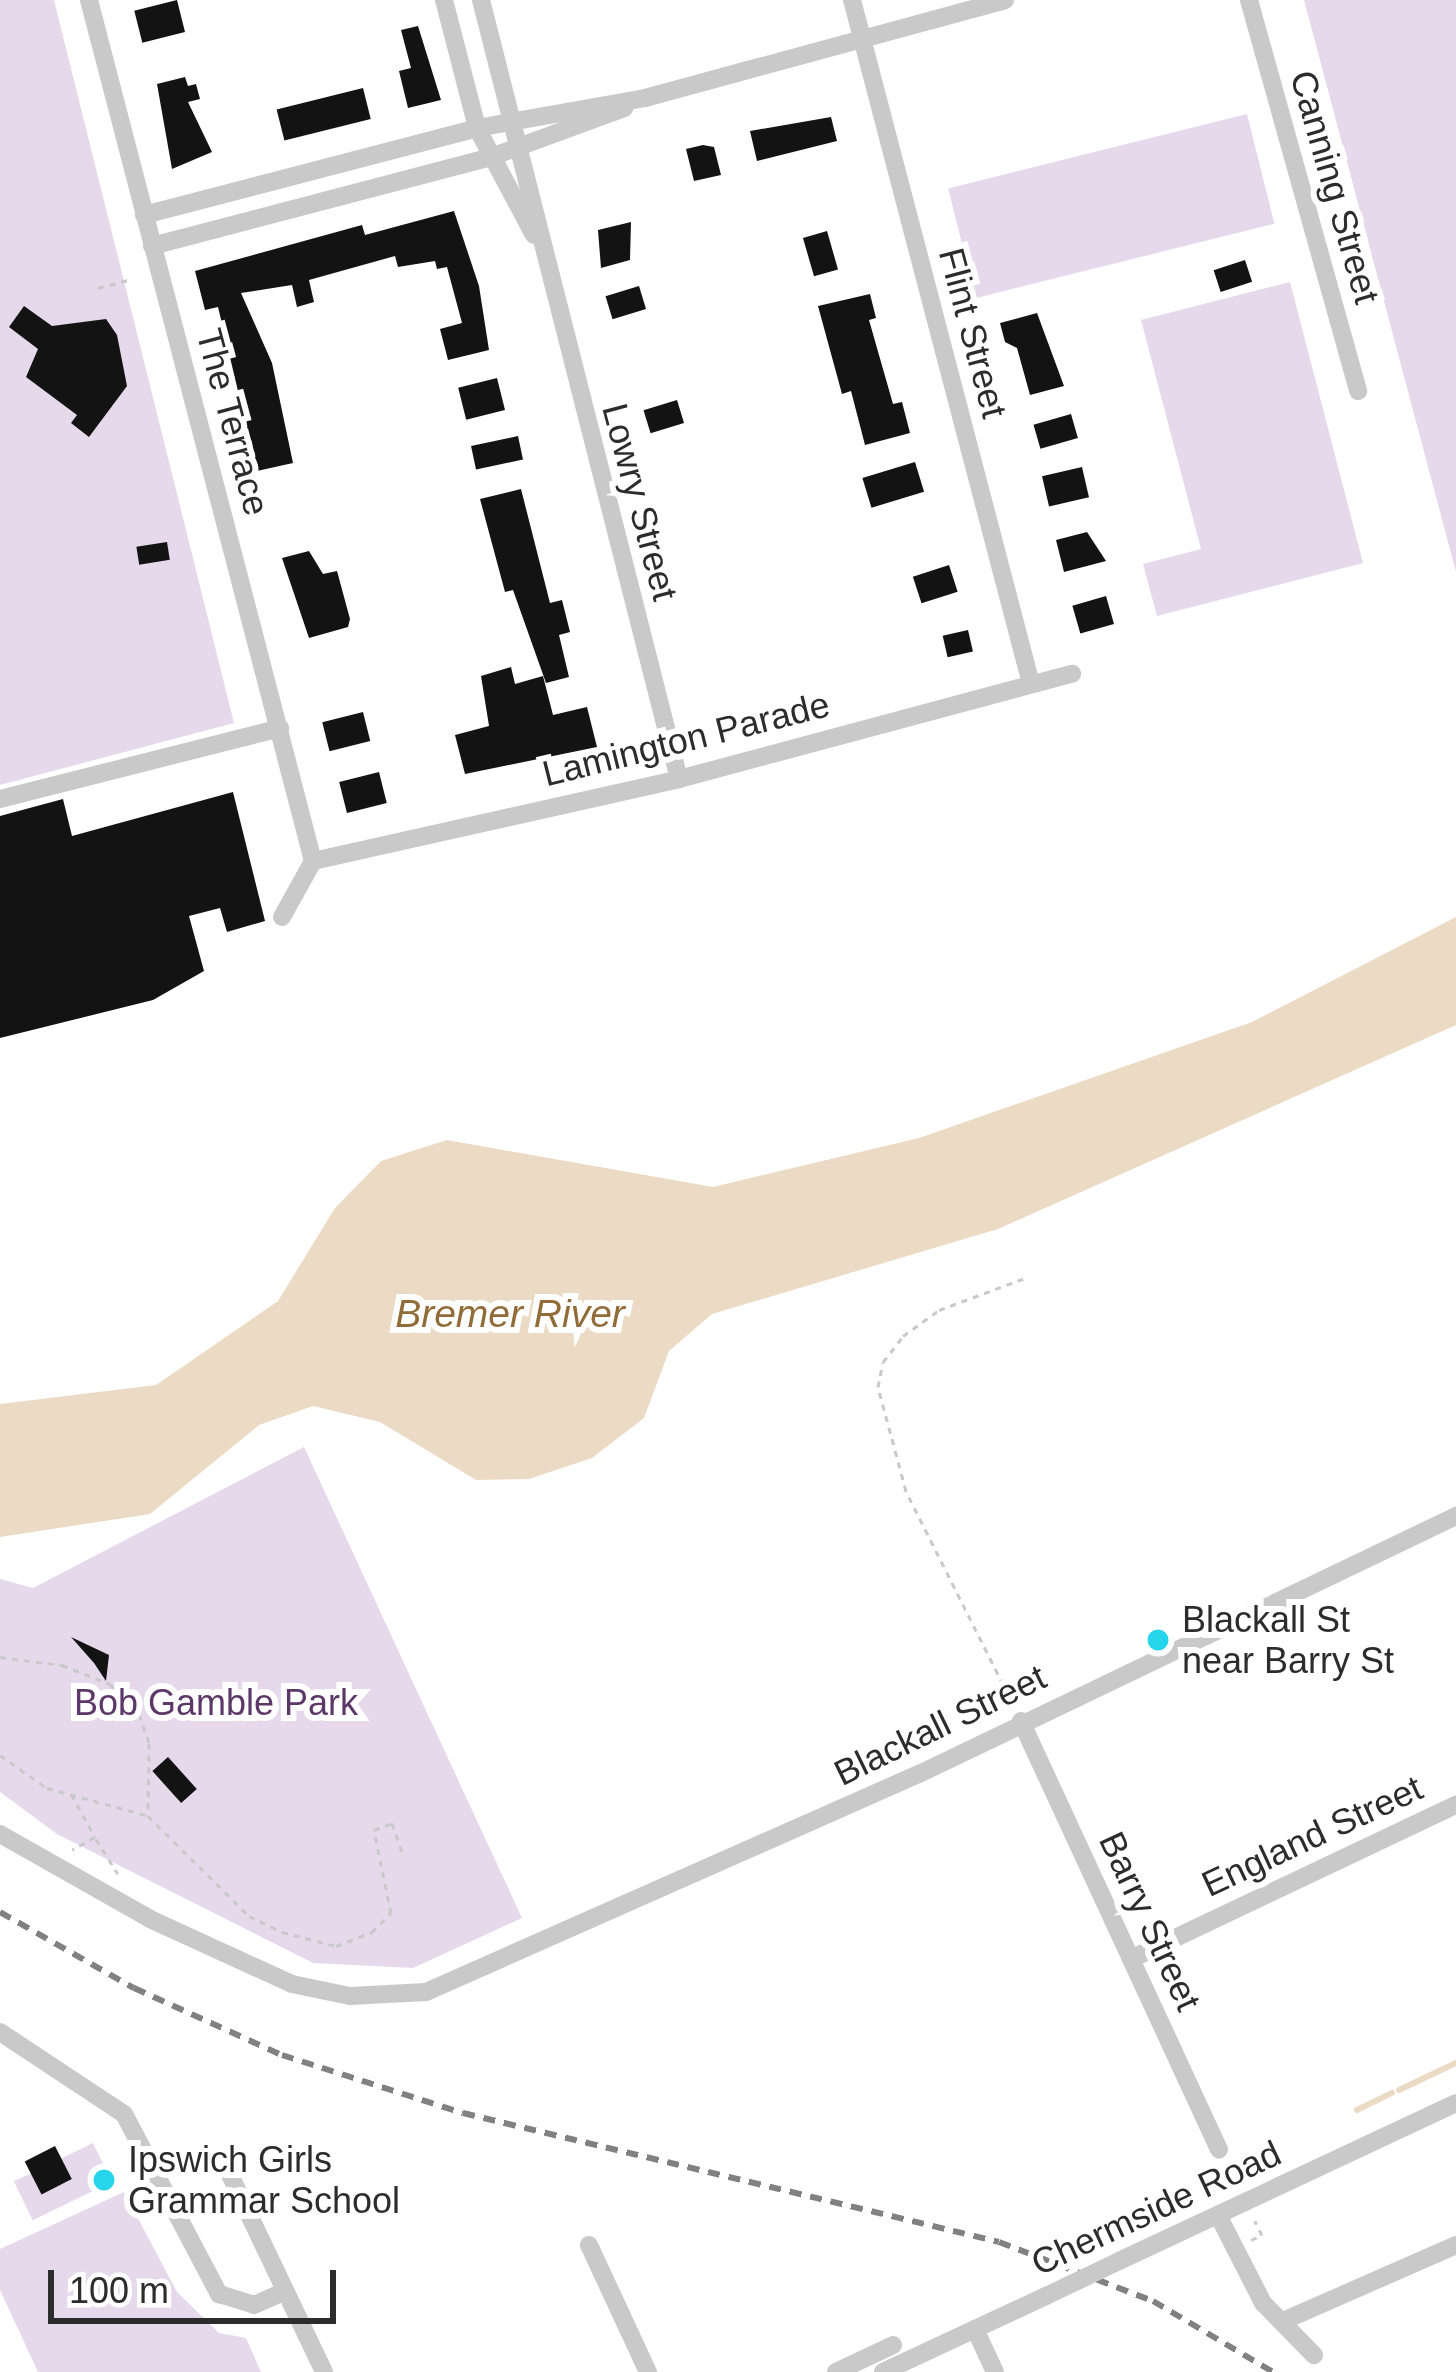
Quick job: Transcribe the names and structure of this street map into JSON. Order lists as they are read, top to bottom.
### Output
{
  "streets": {
    "street": [
      "Canning Street",
      "Flint Street",
      "The Terrace",
      "Lowry Street",
      "Lamington Parade",
      "Blackall Street",
      "England Street",
      "Barry Street",
      "Chermside Road"
    ]
  },
  "crossings": [
    ["Flint Street", "Lamington Parade"],
    ["The Terrace", "Lamington Parade"],
    ["Lowry Street", "Lamington Parade"],
    ["Blackall Street", "Barry Street"],
    ["England Street", "Barry Street"]
  ],
  "water": ["Bremer River"],
  "parks": ["Bob Gamble Park"],
  "places": ["Blackall St near Barry St", "Ipswich Girls Grammar School"],
  "scale_bar": "100 m"
}
